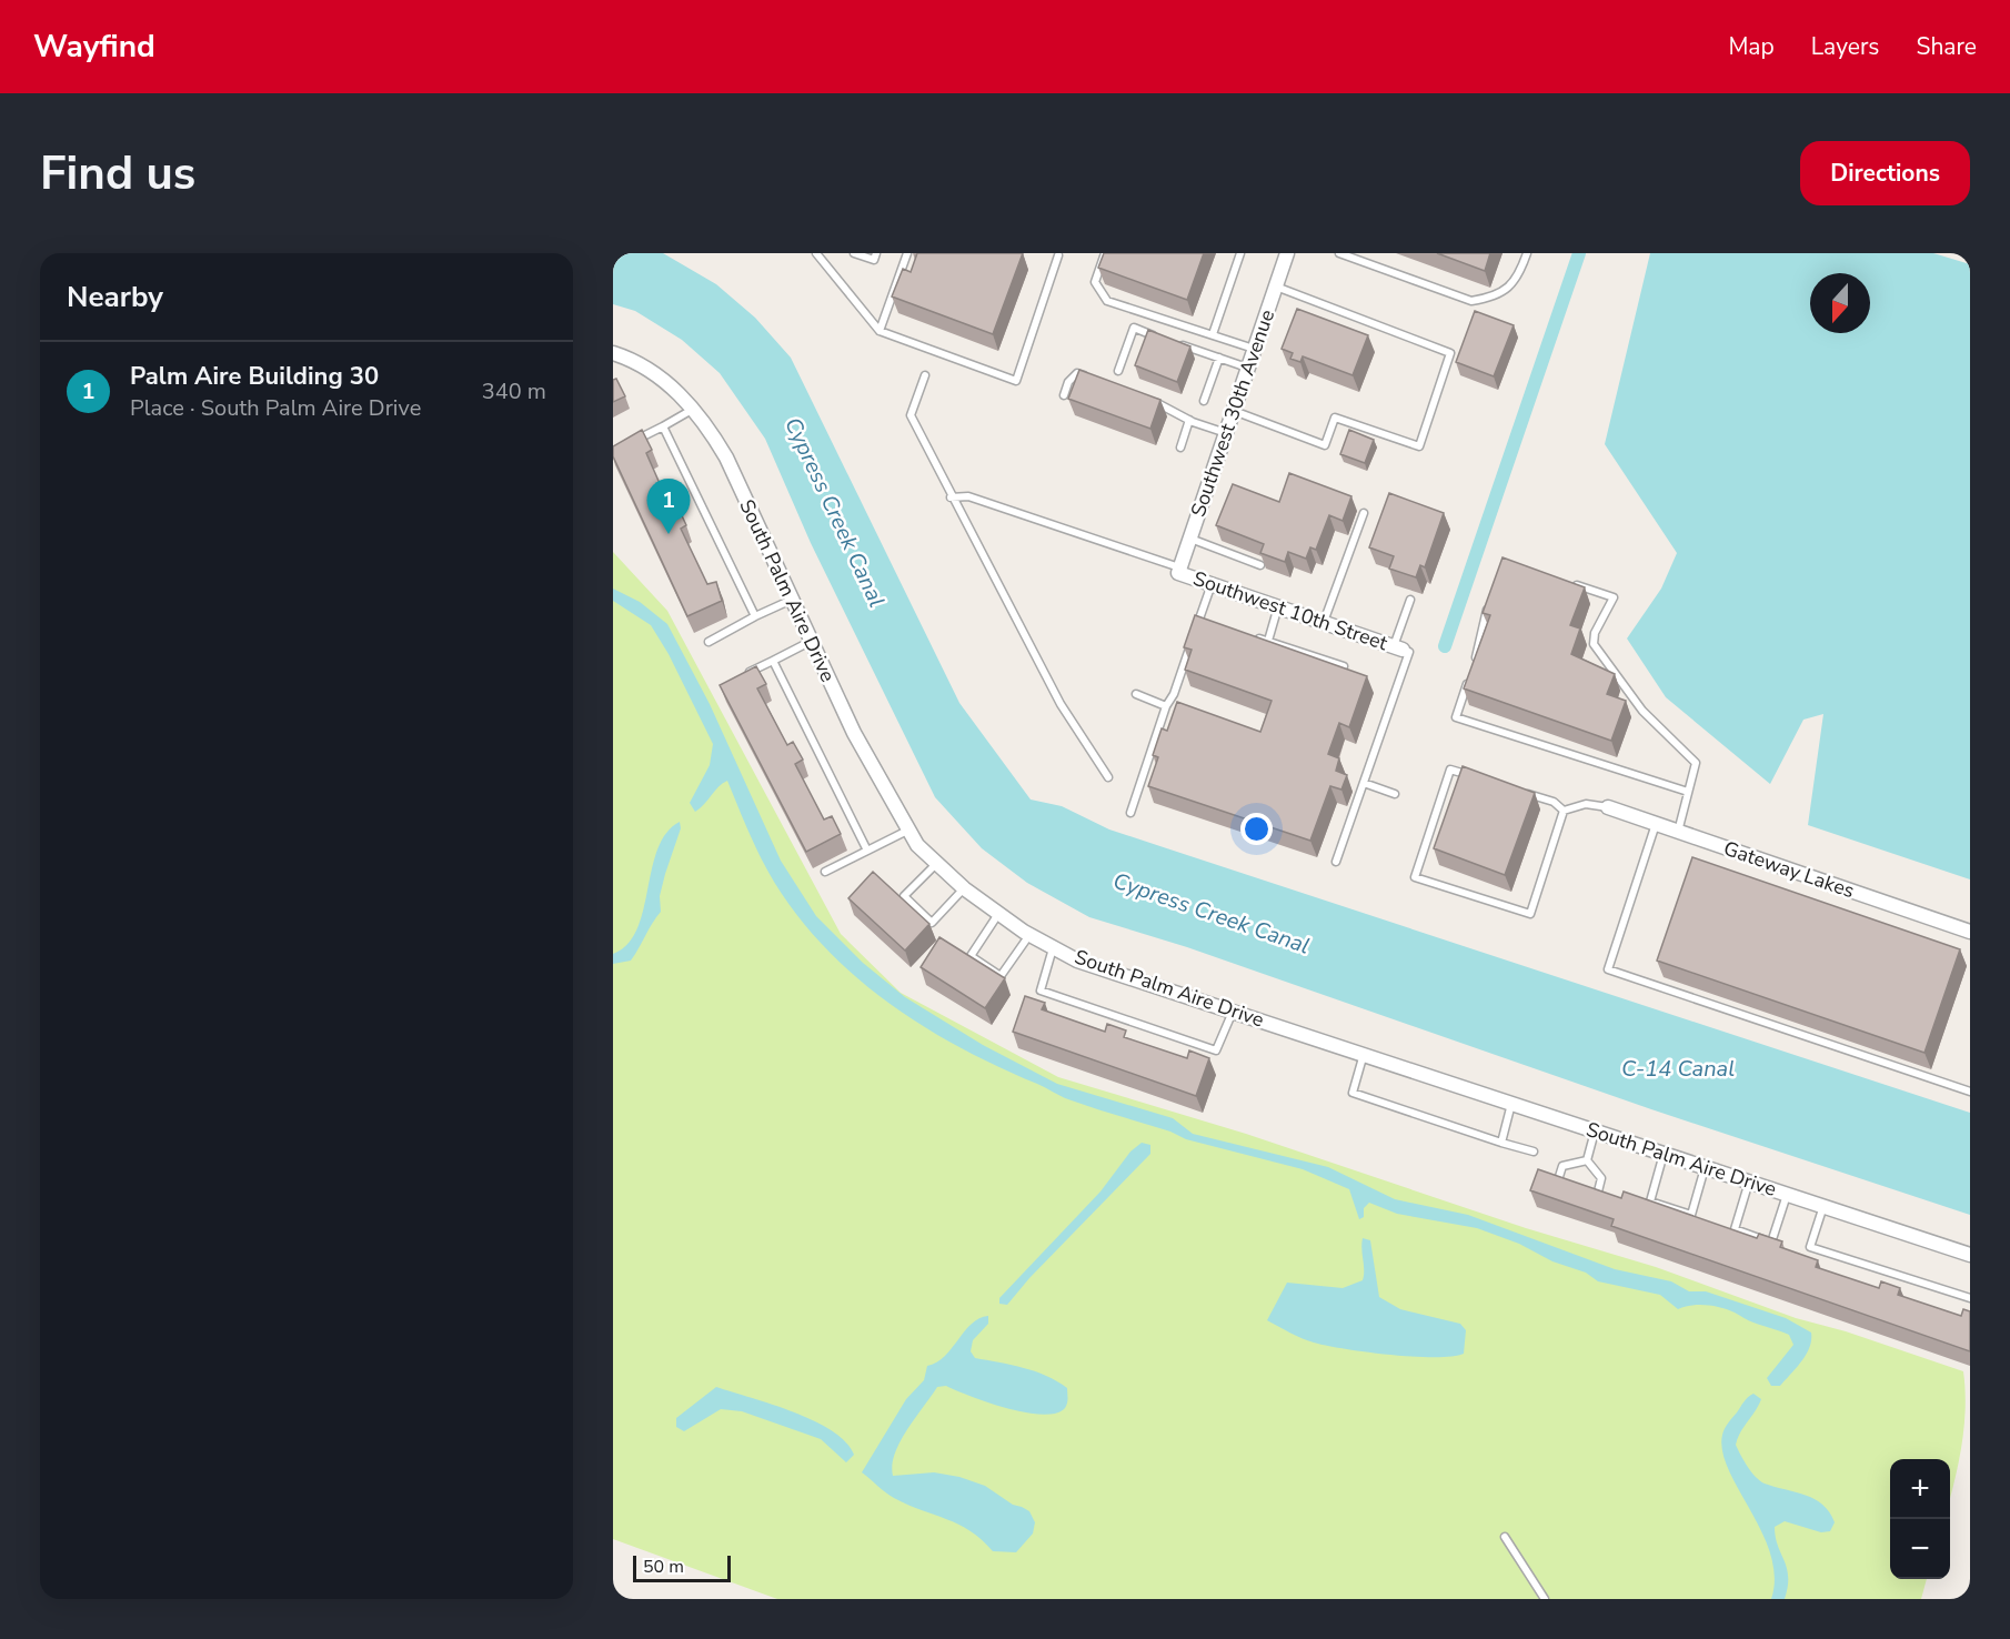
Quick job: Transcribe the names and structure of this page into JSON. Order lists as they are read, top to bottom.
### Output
{
  "streets": {
    "street": [
      "Southwest 30th Avenue",
      "South Palm Aire Drive",
      "Southwest 10th Street",
      "Gateway Lakes"
    ]
  },
  "crossings": [
    ["Southwest 30th Avenue", "Southwest 10th Street"]
  ],
  "water": ["Cypress Creek Canal", "C-14 Canal"],
  "scale_bar": "50 m",
  "north": "bottom",
  "page": {
    "header": "Wayfind",
    "nav": ["Map", "Layers", "Share"],
    "buttons": "Directions",
    "title": "Find us",
    "heading": "Nearby",
    "list": [
      {
        "mark": "1",
        "name": "Palm Aire Building 30",
        "note": "Place · South Palm Aire Drive",
        "value": "340 m"
      }
    ],
    "pins": "1",
    "map_buttons": ["+", "−"],
    "scale": "50 m"
  }
}
